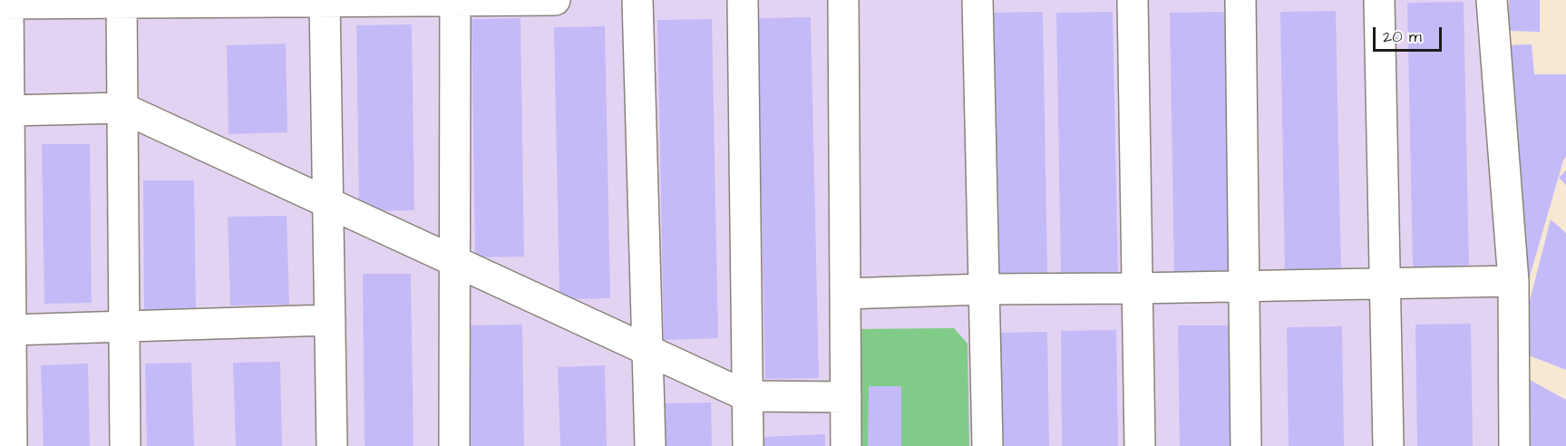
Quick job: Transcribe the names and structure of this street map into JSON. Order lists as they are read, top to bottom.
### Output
{
  "scale_bar": "20 m"
}
